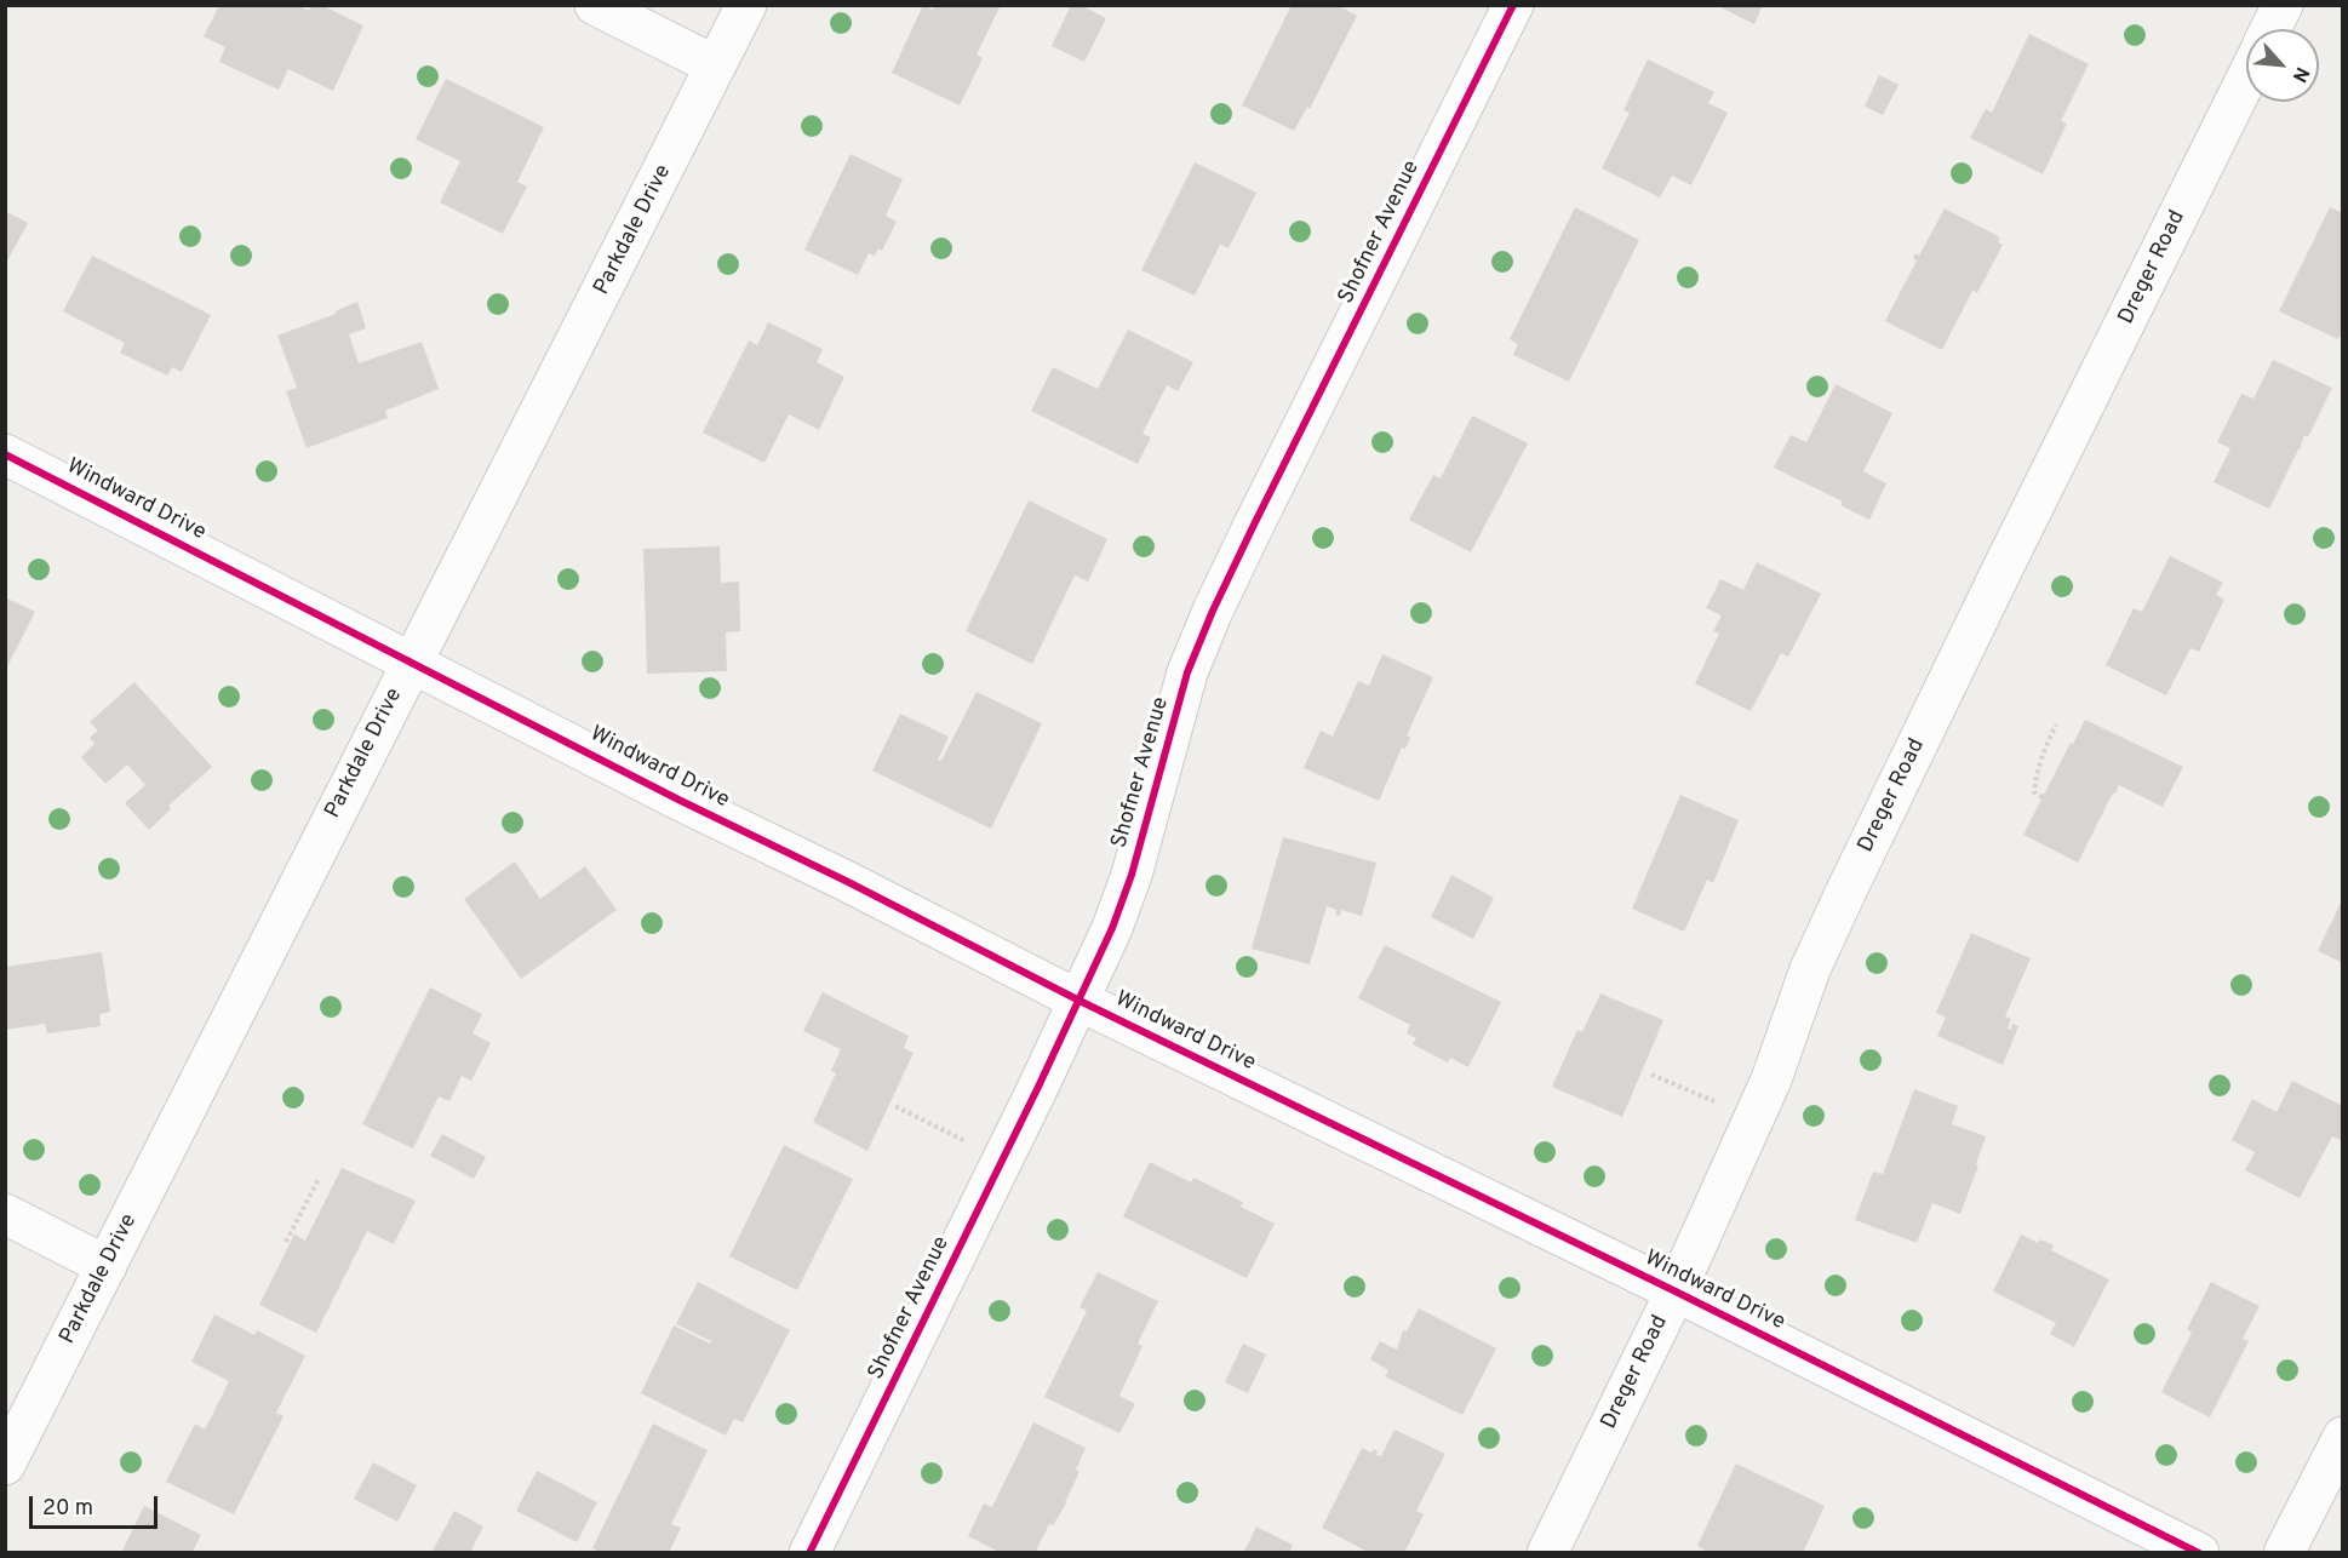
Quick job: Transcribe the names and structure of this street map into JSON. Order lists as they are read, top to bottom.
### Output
{
  "streets": {
    "street": [
      "Parkdale Drive",
      "Shofner Avenue",
      "Dreger Road",
      "Windward Drive"
    ]
  },
  "crossings": [
    ["Parkdale Drive", "Windward Drive"],
    ["Shofner Avenue", "Windward Drive"],
    ["Dreger Road", "Windward Drive"]
  ],
  "scale_bar": "20 m",
  "north": "bottom right"
}
